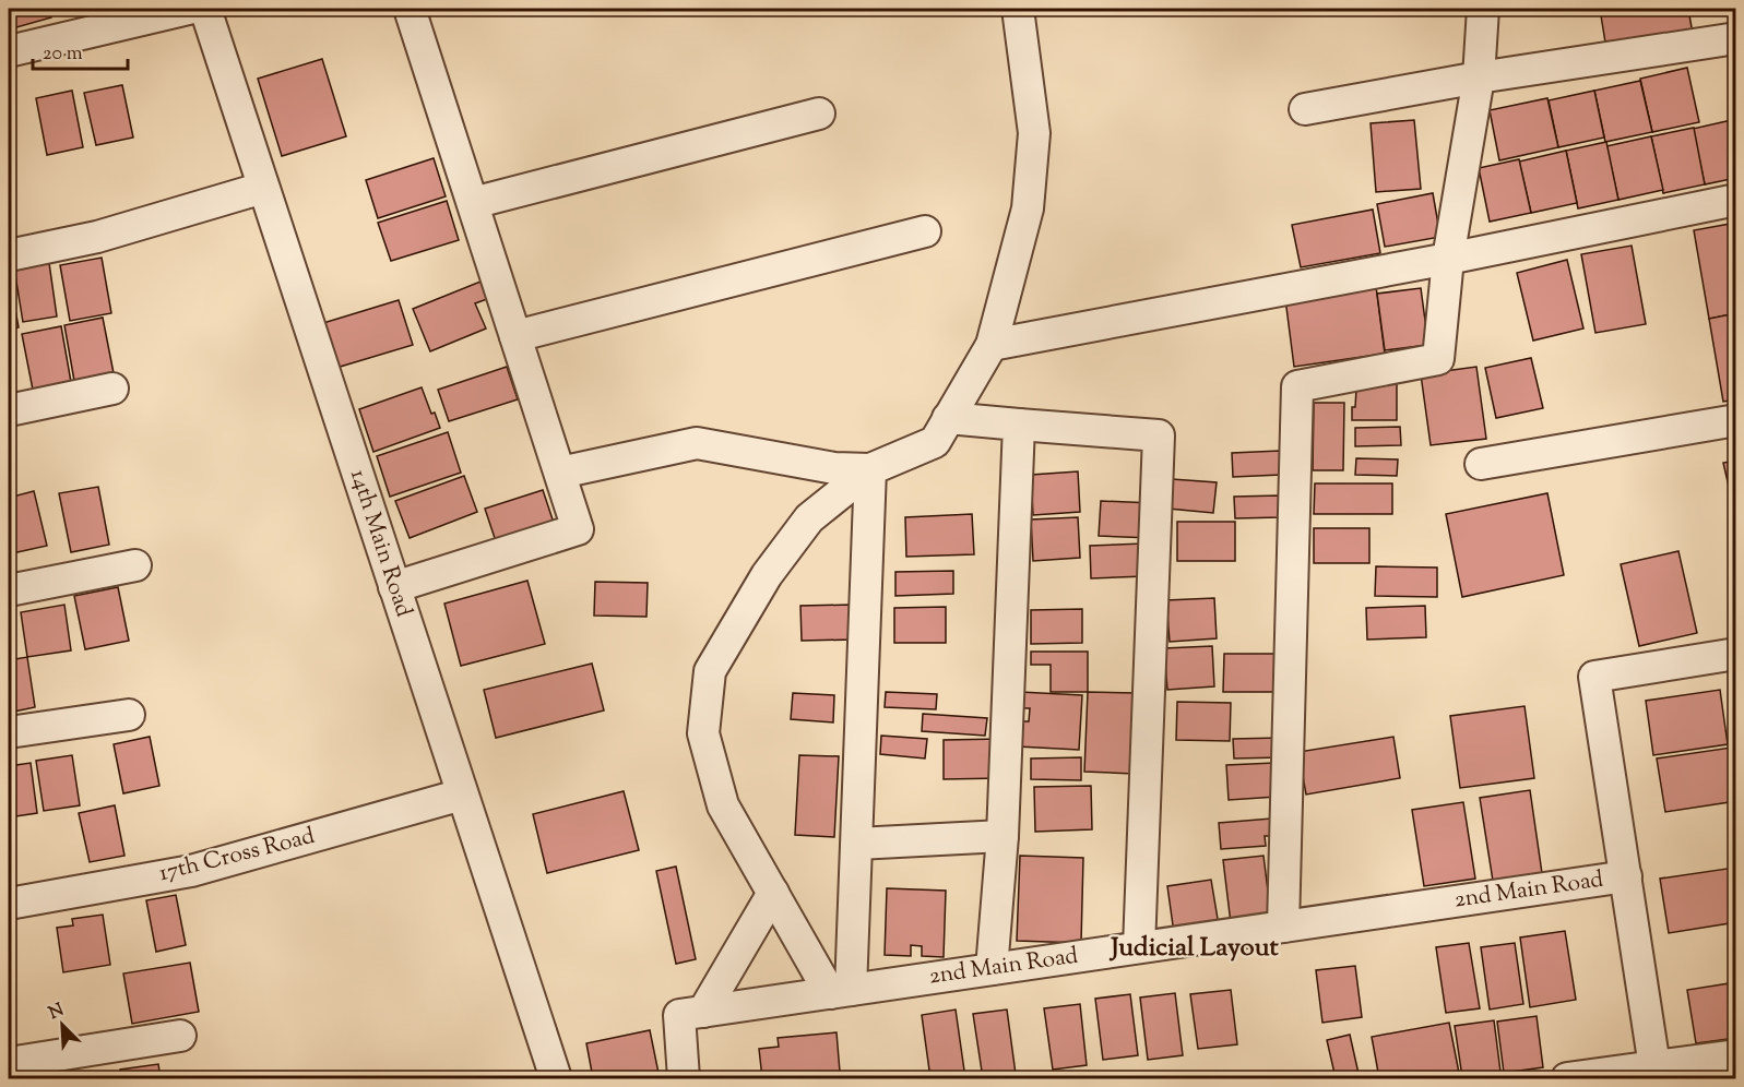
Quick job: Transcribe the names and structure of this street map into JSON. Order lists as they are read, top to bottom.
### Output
{
  "streets": {
    "street": ["14th Main Road", "17th Cross Road", "2nd Main Road"]
  },
  "crossings": [
    ["14th Main Road", "17th Cross Road"]
  ],
  "districts": ["Judicial Layout"],
  "scale_bar": "20 m",
  "north": "top left"
}
